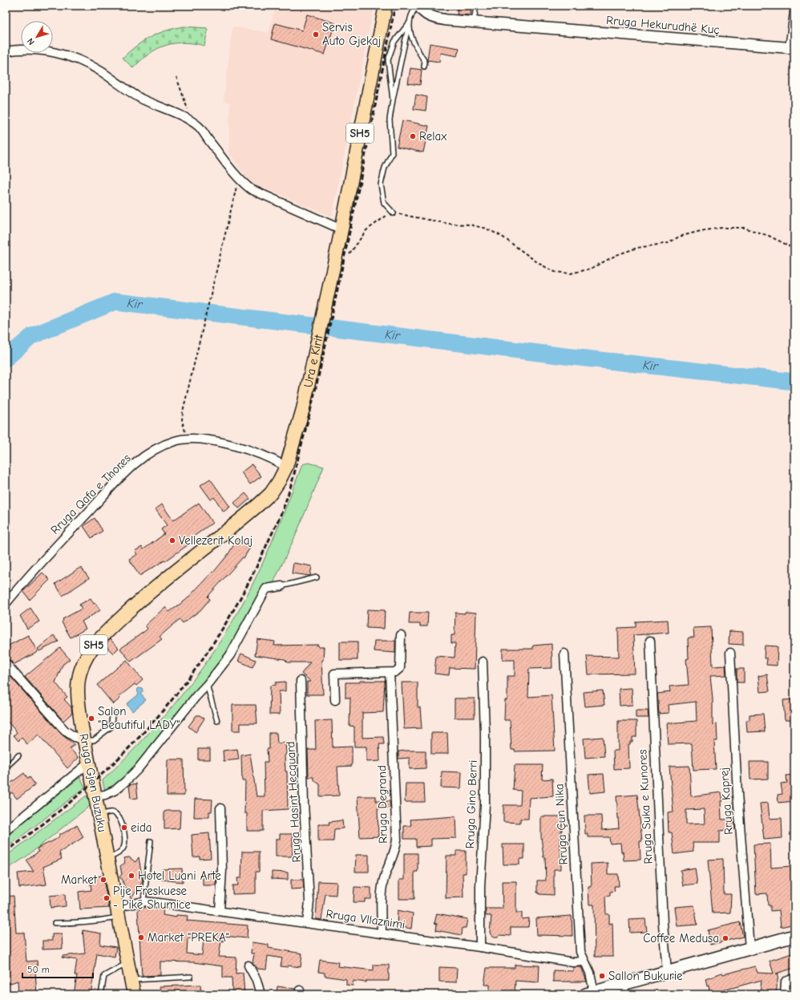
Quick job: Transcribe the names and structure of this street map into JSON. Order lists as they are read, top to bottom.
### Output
{
  "streets": {
    "main road": ["SH5", "Ura e Kirit", "Rruga Gjon Buzuku"],
    "street": [
      "Rruga Hekurudhë Kuç",
      "Rruga Qafa e Thores",
      "Rruga Kaprej",
      "Rruga Hasint Hecquard",
      "Rruga Degrand",
      "Rruga Gino Berri",
      "Rruga Suka e Kunores",
      "Rruga Çun Nika",
      "Rruga Vllaznimi"
    ]
  },
  "crossings": [
    ["SH5", "Ura e Kirit"],
    ["Ura e Kirit", "Rruga Qafa e Thores"],
    ["Ura e Kirit", "Rruga Gjon Buzuku"],
    ["Rruga Qafa e Thores", "Rruga Gjon Buzuku"],
    ["Rruga Gjon Buzuku", "Rruga Vllaznimi"],
    ["Rruga Hasint Hecquard", "Rruga Vllaznimi"],
    ["Rruga Degrand", "Rruga Vllaznimi"],
    ["Rruga Gino Berri", "Rruga Vllaznimi"],
    ["Rruga Çun Nika", "Rruga Vllaznimi"]
  ],
  "water": ["Kir"],
  "places": [
    "Servis Auto Gjekaj",
    "Relax",
    "Vellezerit Kolaj",
    "Salon \"Beautiful LADY\"",
    "eida",
    "Hotel Luani Arte",
    "Market",
    "Pije Freskuese - Pikë Shumice",
    "Market \"PREKA\"",
    "Coffee Medusa",
    "Sallon Bukurie"
  ],
  "scale_bar": "50 m",
  "north": "bottom left"
}
